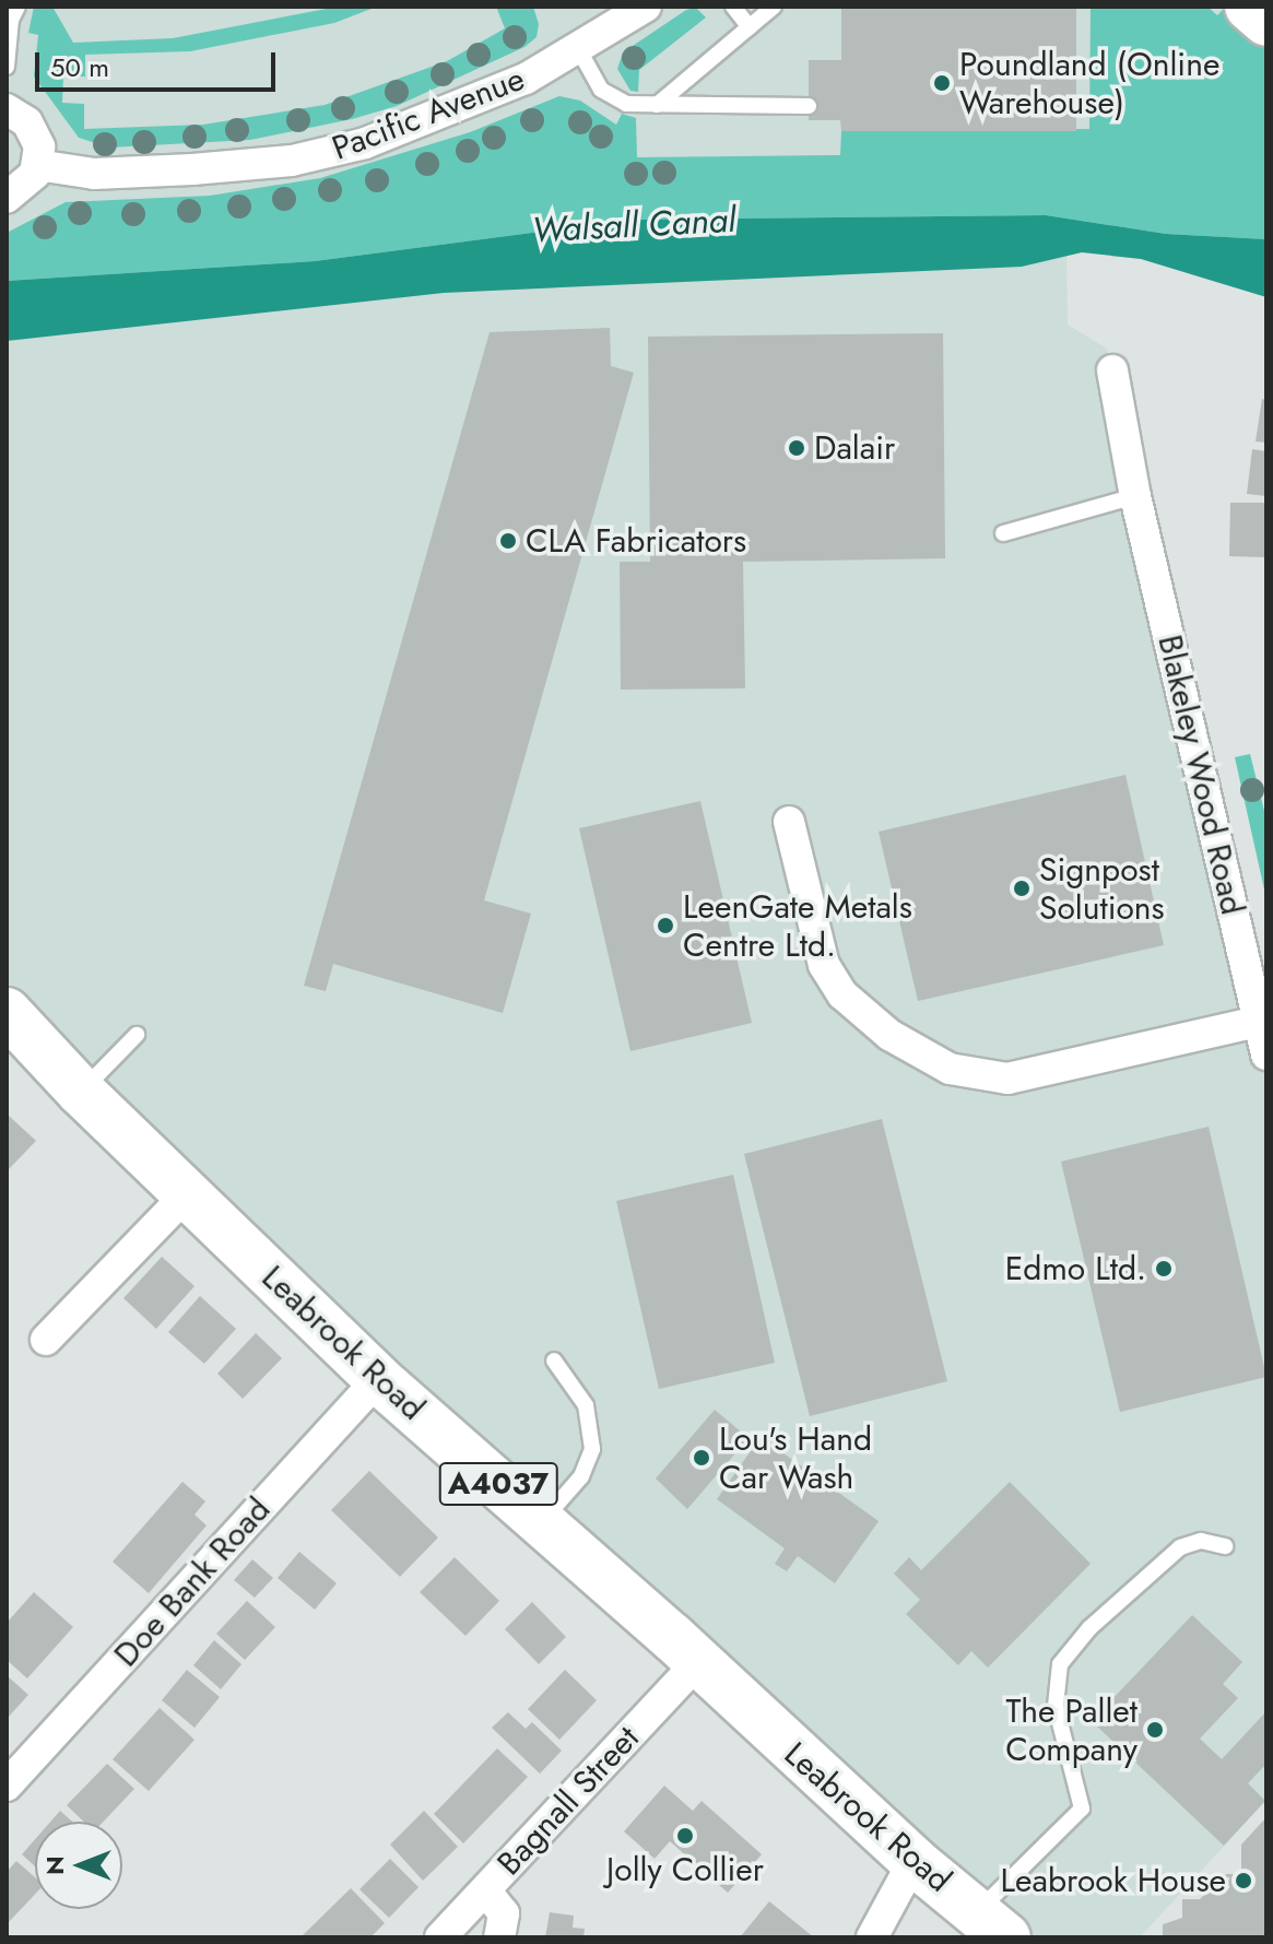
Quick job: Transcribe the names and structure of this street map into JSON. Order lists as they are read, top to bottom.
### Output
{
  "streets": {
    "main road": ["Leabrook Road", "A4037"],
    "street": [
      "Pacific Avenue",
      "Blakeley Wood Road",
      "Doe Bank Road",
      "Bagnall Street"
    ]
  },
  "crossings": [
    ["Leabrook Road", "Doe Bank Road"],
    ["Leabrook Road", "Bagnall Street"]
  ],
  "water": ["Walsall Canal"],
  "places": [
    "Poundland (Online Warehouse)",
    "Dalair",
    "CLA Fabricators",
    "Signpost Solutions",
    "LeenGate Metals Centre Ltd.",
    "Edmo Ltd.",
    "Lou's Hand Car Wash",
    "The Pallet Company",
    "Jolly Collier",
    "Leabrook House"
  ],
  "scale_bar": "50 m",
  "north": "left"
}
